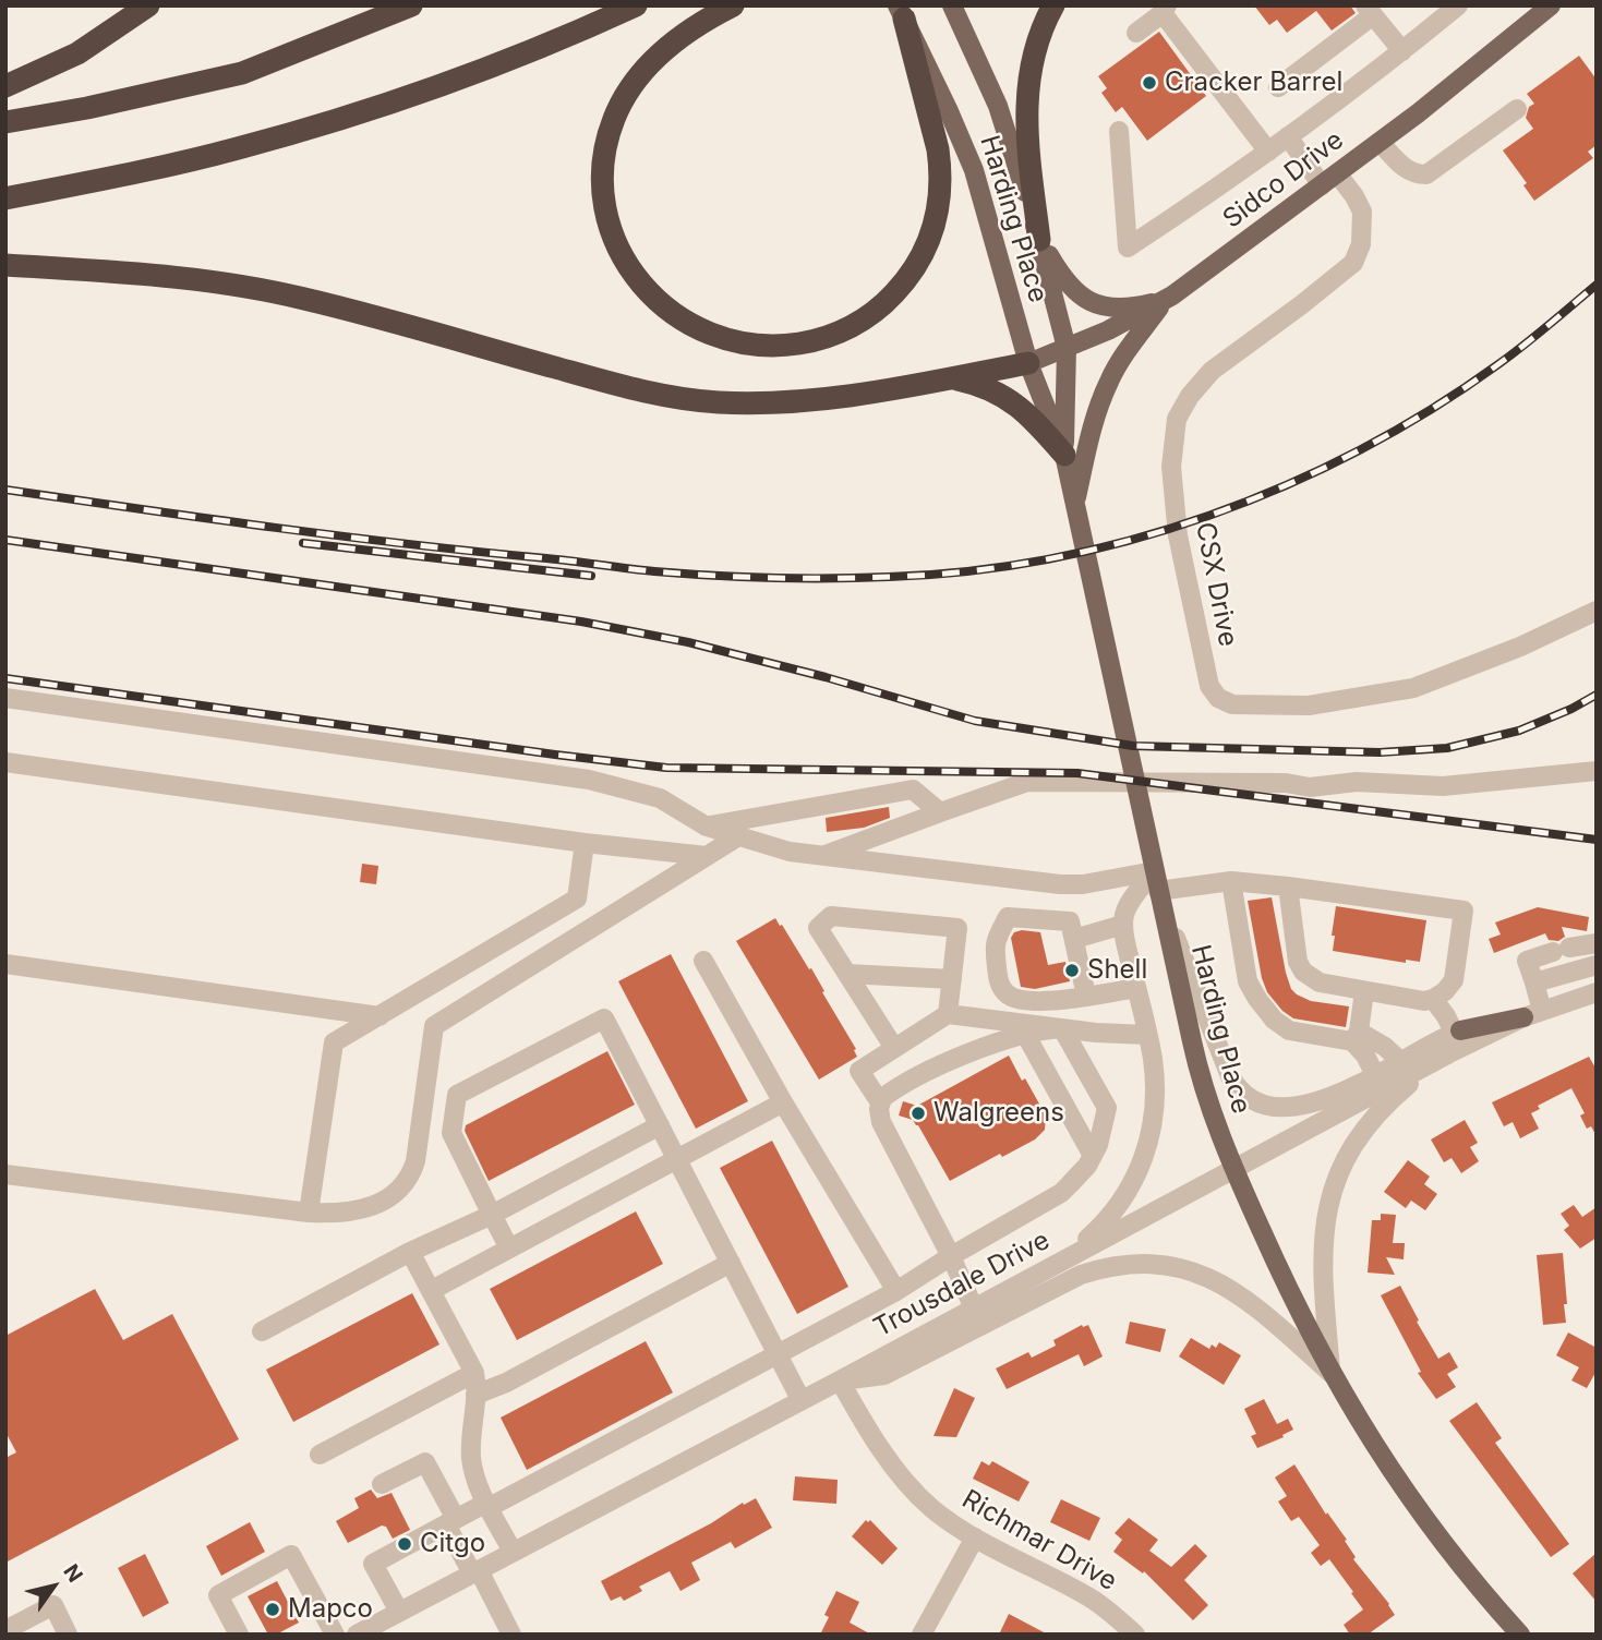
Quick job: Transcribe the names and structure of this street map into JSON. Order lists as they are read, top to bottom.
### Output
{
  "streets": {
    "main road": ["Sidco Drive", "Harding Place"],
    "street": ["CSX Drive", "Trousdale Drive", "Richmar Drive"]
  },
  "crossings": [
    ["Sidco Drive", "Harding Place"],
    ["Sidco Drive", "CSX Drive"],
    ["Harding Place", "Trousdale Drive"],
    ["Trousdale Drive", "Richmar Drive"]
  ],
  "places": [
    "Cracker Barrel",
    "Shell",
    "Walgreens",
    "Citgo",
    "Mapco"
  ],
  "north": "top right"
}
